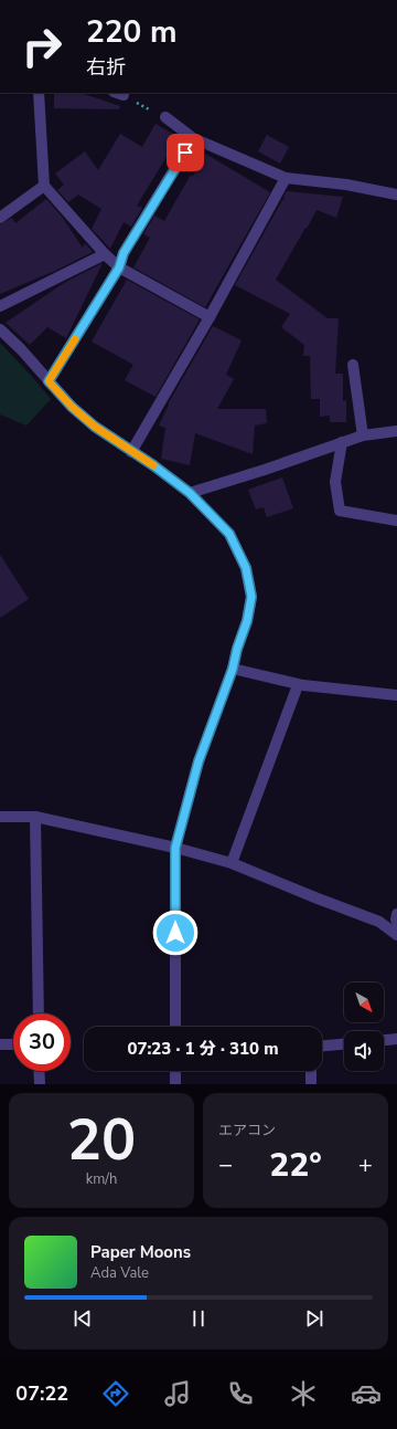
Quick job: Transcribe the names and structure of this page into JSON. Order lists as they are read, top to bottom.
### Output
{
  "north": "bottom right",
  "page": {
    "turn": ["220 m", "右折"],
    "limit": "30",
    "trip": "07:23 · 1 分 · 310 m",
    "tile": [
      ["20", "km/h"],
      "エアコン"
    ],
    "heat": ["−", "22°", "+"],
    "song": ["Paper Moons", "Ada Vale"],
    "tabs": "07:22"
  }
}
